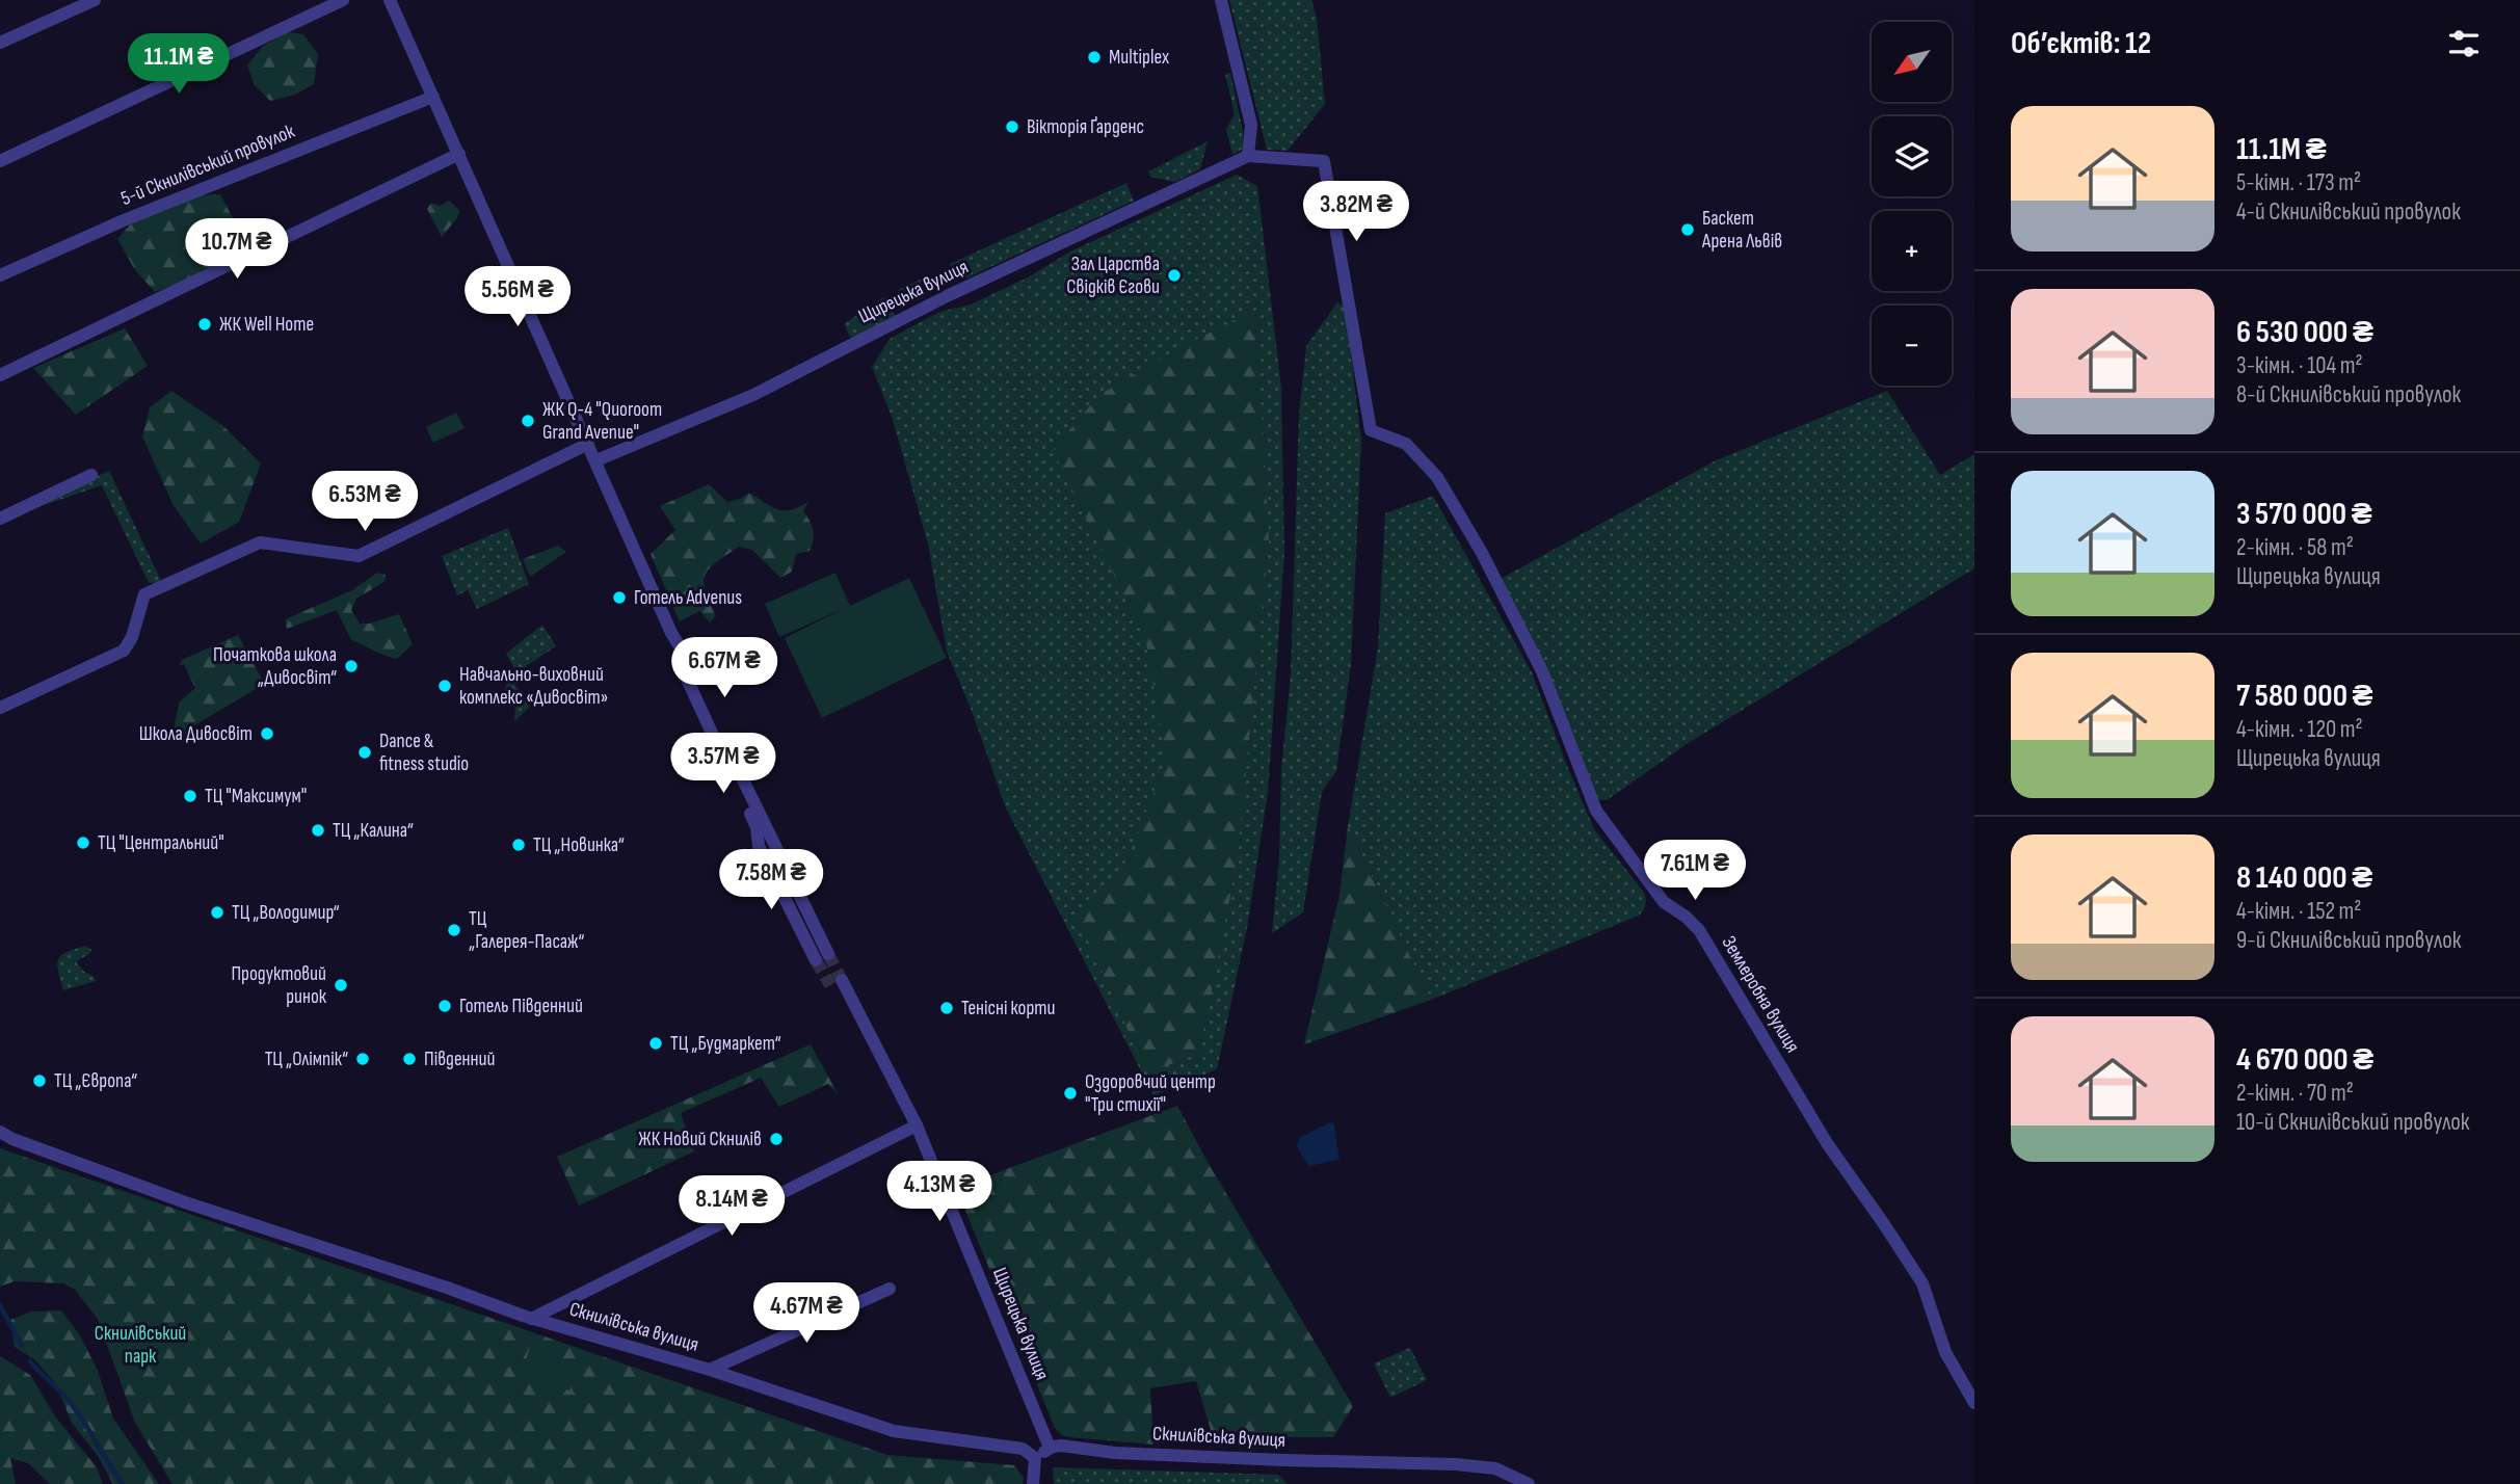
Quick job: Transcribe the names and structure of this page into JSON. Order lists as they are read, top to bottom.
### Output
{
  "streets": {
    "street": [
      "5-й Скнилівський провулок",
      "Щирецька вулиця",
      "Землеробна вулиця",
      "Скнилівська вулиця"
    ]
  },
  "crossings": [
    ["Щирецька вулиця", "Землеробна вулиця"],
    ["Щирецька вулиця", "Скнилівська вулиця"]
  ],
  "parks": ["Скнилівський парк"],
  "places": [
    "Multiplex",
    "Вікторія Ґарденс",
    "Баскет Арена Львів",
    "Зал Царства Свідків Єгови",
    "ЖК Well Home",
    "ЖК Q-4 \"Quoroom Grand Avenue\"",
    "Готель Advenus",
    "Початкова школа „Дивосвіт“",
    "Навчально-виховний комплекс «Дивосвіт»",
    "Школа Дивосвіт",
    "Dance & fitness studio",
    "ТЦ \"Максимум\"",
    "ТЦ „Калина“",
    "ТЦ \"Центральний\"",
    "ТЦ „Новинка“",
    "ТЦ „Володимир“",
    "ТЦ „Галерея-Пасаж“",
    "Продуктовий ринок",
    "Готель Південний",
    "Тенісні корти",
    "ТЦ „Будмаркет“",
    "ТЦ „Олімпік“",
    "Південний",
    "ТЦ „Європа“",
    "Оздоровчий центр \"Три стихії\"",
    "ЖК Новий Скнилів"
  ],
  "north": "bottom left",
  "page": {
    "heading": "Об’єктів: 12",
    "map_buttons": ["+", "−"],
    "price": [
      "11.1M ₴",
      "3.82M ₴",
      "10.7M ₴",
      "5.56M ₴",
      "6.53M ₴",
      "6.67M ₴",
      "3.57M ₴",
      "7.61M ₴",
      "7.58M ₴",
      "4.13M ₴",
      "8.14M ₴",
      "4.67M ₴"
    ],
    "list": [
      {
        "name": "11.1M ₴",
        "note": "5-кімн. · 173 m² · 4-й Скнилівський провулок"
      },
      {
        "name": "6 530 000 ₴",
        "note": "3-кімн. · 104 m² · 8-й Скнилівський провулок"
      },
      {
        "name": "3 570 000 ₴",
        "note": "2-кімн. · 58 m² · Щирецька вулиця"
      },
      {
        "name": "7 580 000 ₴",
        "note": "4-кімн. · 120 m² · Щирецька вулиця"
      },
      {
        "name": "8 140 000 ₴",
        "note": "4-кімн. · 152 m² · 9-й Скнилівський провулок"
      },
      {
        "name": "4 670 000 ₴",
        "note": "2-кімн. · 70 m² · 10-й Скнилівський провулок"
      }
    ]
  }
}
